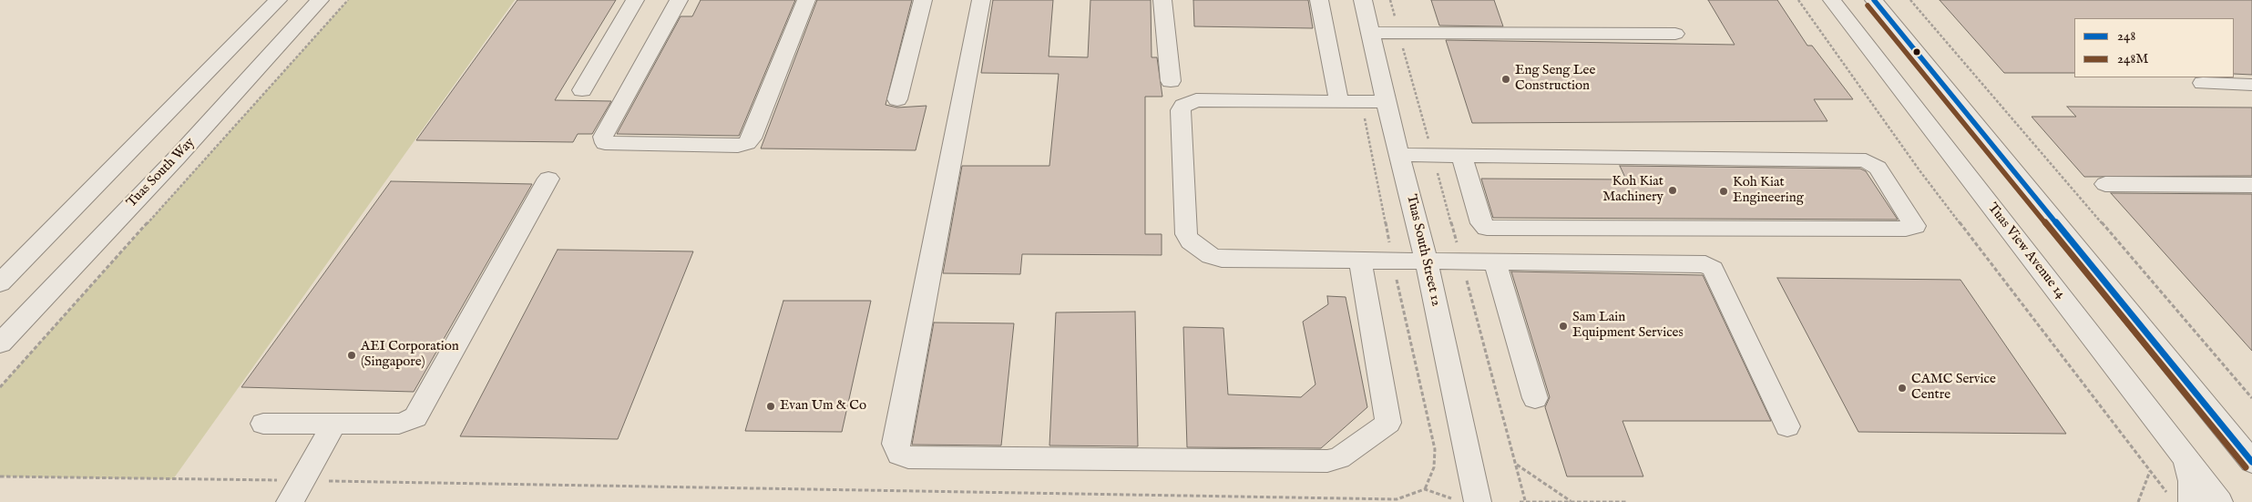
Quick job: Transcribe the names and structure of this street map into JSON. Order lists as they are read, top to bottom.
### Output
{
  "streets": {
    "street": ["Tuas South Way", "Tuas South Street 12", "Tuas View Avenue 14"]
  },
  "places": [
    "Eng Seng Lee Construction",
    "Koh Kiat Machinery",
    "Koh Kiat Engineering",
    "Sam Lain Equipment Services",
    "AEI Corporation (Singapore)",
    "CAMC Service Centre",
    "Evan Um & Co"
  ],
  "lines": ["transit line 248", "transit line 248M"],
  "legend": ["248", "248M"]
}
